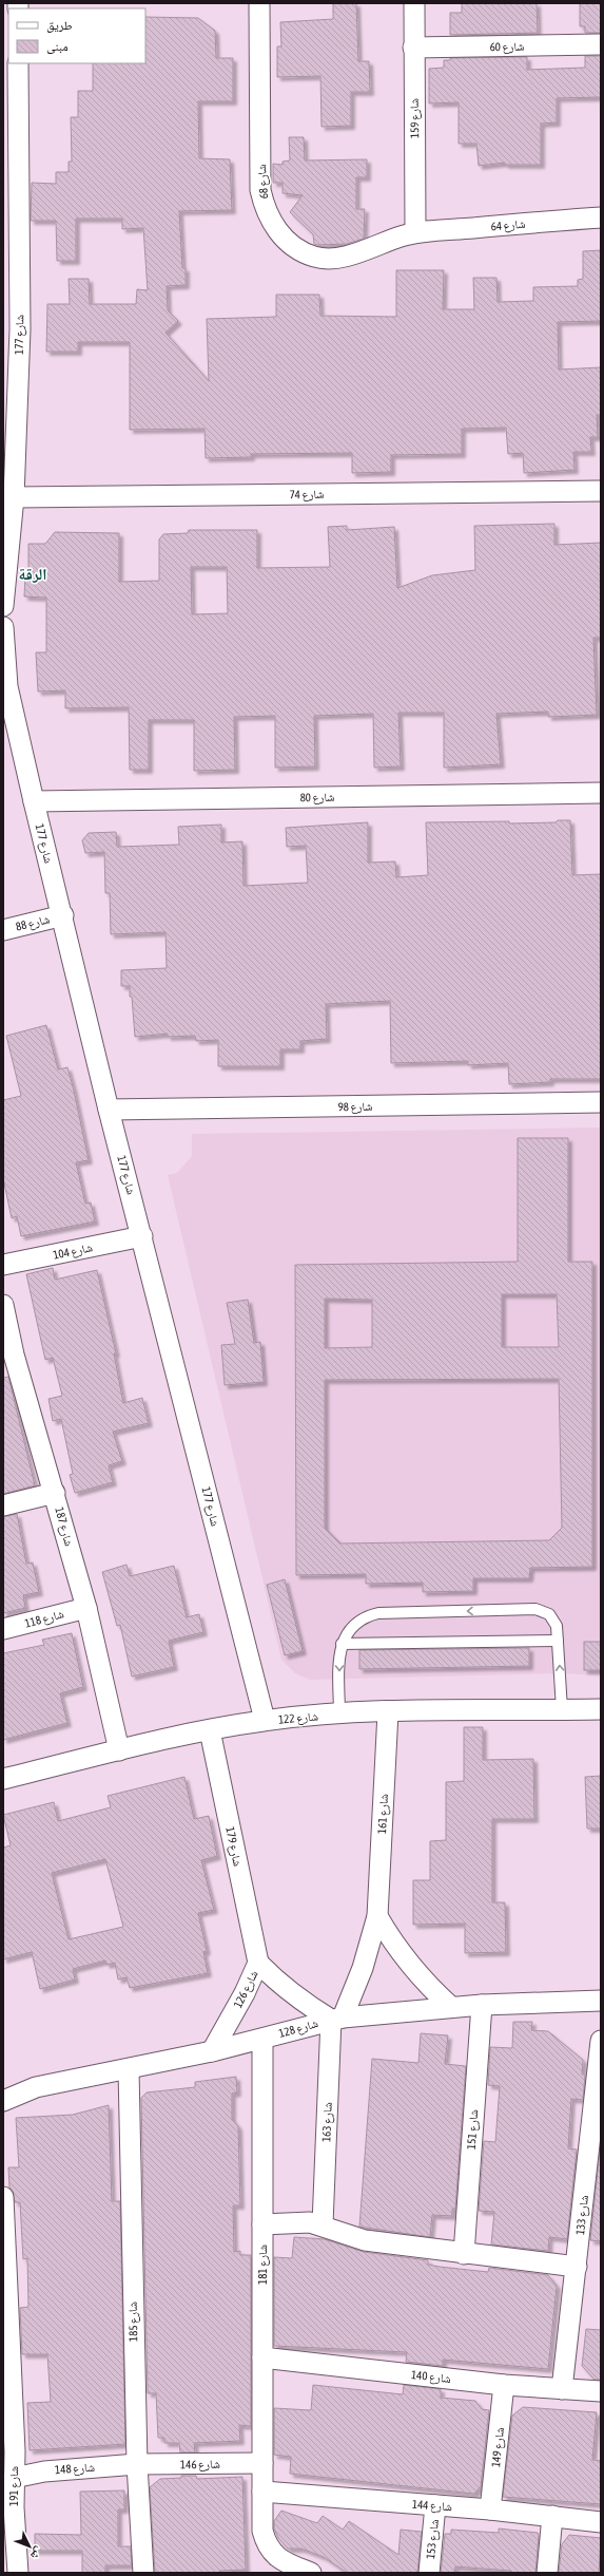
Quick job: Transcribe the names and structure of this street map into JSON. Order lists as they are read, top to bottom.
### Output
{
  "streets": {
    "street": [
      "شارع 60",
      "شارع 159",
      "شارع 68",
      "شارع 64",
      "شارع 177",
      "شارع 74",
      "شارع 80",
      "شارع 88",
      "شارع 98",
      "شارع 104",
      "شارع 187",
      "شارع 118",
      "شارع 122",
      "شارع 161",
      "شارع 179",
      "شارع 126",
      "شارع 128",
      "شارع 163",
      "شارع 151",
      "شارع 133",
      "شارع 181",
      "شارع 185",
      "شارع 140",
      "شارع 149",
      "شارع 146",
      "شارع 148",
      "شارع 191",
      "شارع 144",
      "شارع 153"
    ]
  },
  "crossings": [
    ["شارع 60", "شارع 159"],
    ["شارع 159", "شارع 68"],
    ["شارع 159", "شارع 64"],
    ["شارع 68", "شارع 64"],
    ["شارع 177", "شارع 74"],
    ["شارع 177", "شارع 80"],
    ["شارع 177", "شارع 88"],
    ["شارع 177", "شارع 98"],
    ["شارع 177", "شارع 104"],
    ["شارع 177", "شارع 122"],
    ["شارع 187", "شارع 118"],
    ["شارع 187", "شارع 122"],
    ["شارع 122", "شارع 161"],
    ["شارع 122", "شارع 179"],
    ["شارع 161", "شارع 126"],
    ["شارع 161", "شارع 128"],
    ["شارع 161", "شارع 163"],
    ["شارع 179", "شارع 126"],
    ["شارع 126", "شارع 128"],
    ["شارع 126", "شارع 163"],
    ["شارع 128", "شارع 163"],
    ["شارع 128", "شارع 151"],
    ["شارع 128", "شارع 181"],
    ["شارع 128", "شارع 185"],
    ["شارع 133", "شارع 140"],
    ["شارع 181", "شارع 140"],
    ["شارع 181", "شارع 146"],
    ["شارع 181", "شارع 144"],
    ["شارع 185", "شارع 146"],
    ["شارع 185", "شارع 148"],
    ["شارع 140", "شارع 149"],
    ["شارع 149", "شارع 144"],
    ["شارع 146", "شارع 148"],
    ["شارع 148", "شارع 191"],
    ["شارع 144", "شارع 153"]
  ],
  "districts": ["الرقة"],
  "legend": ["طريق", "مبنى"],
  "north": "bottom right"
}
